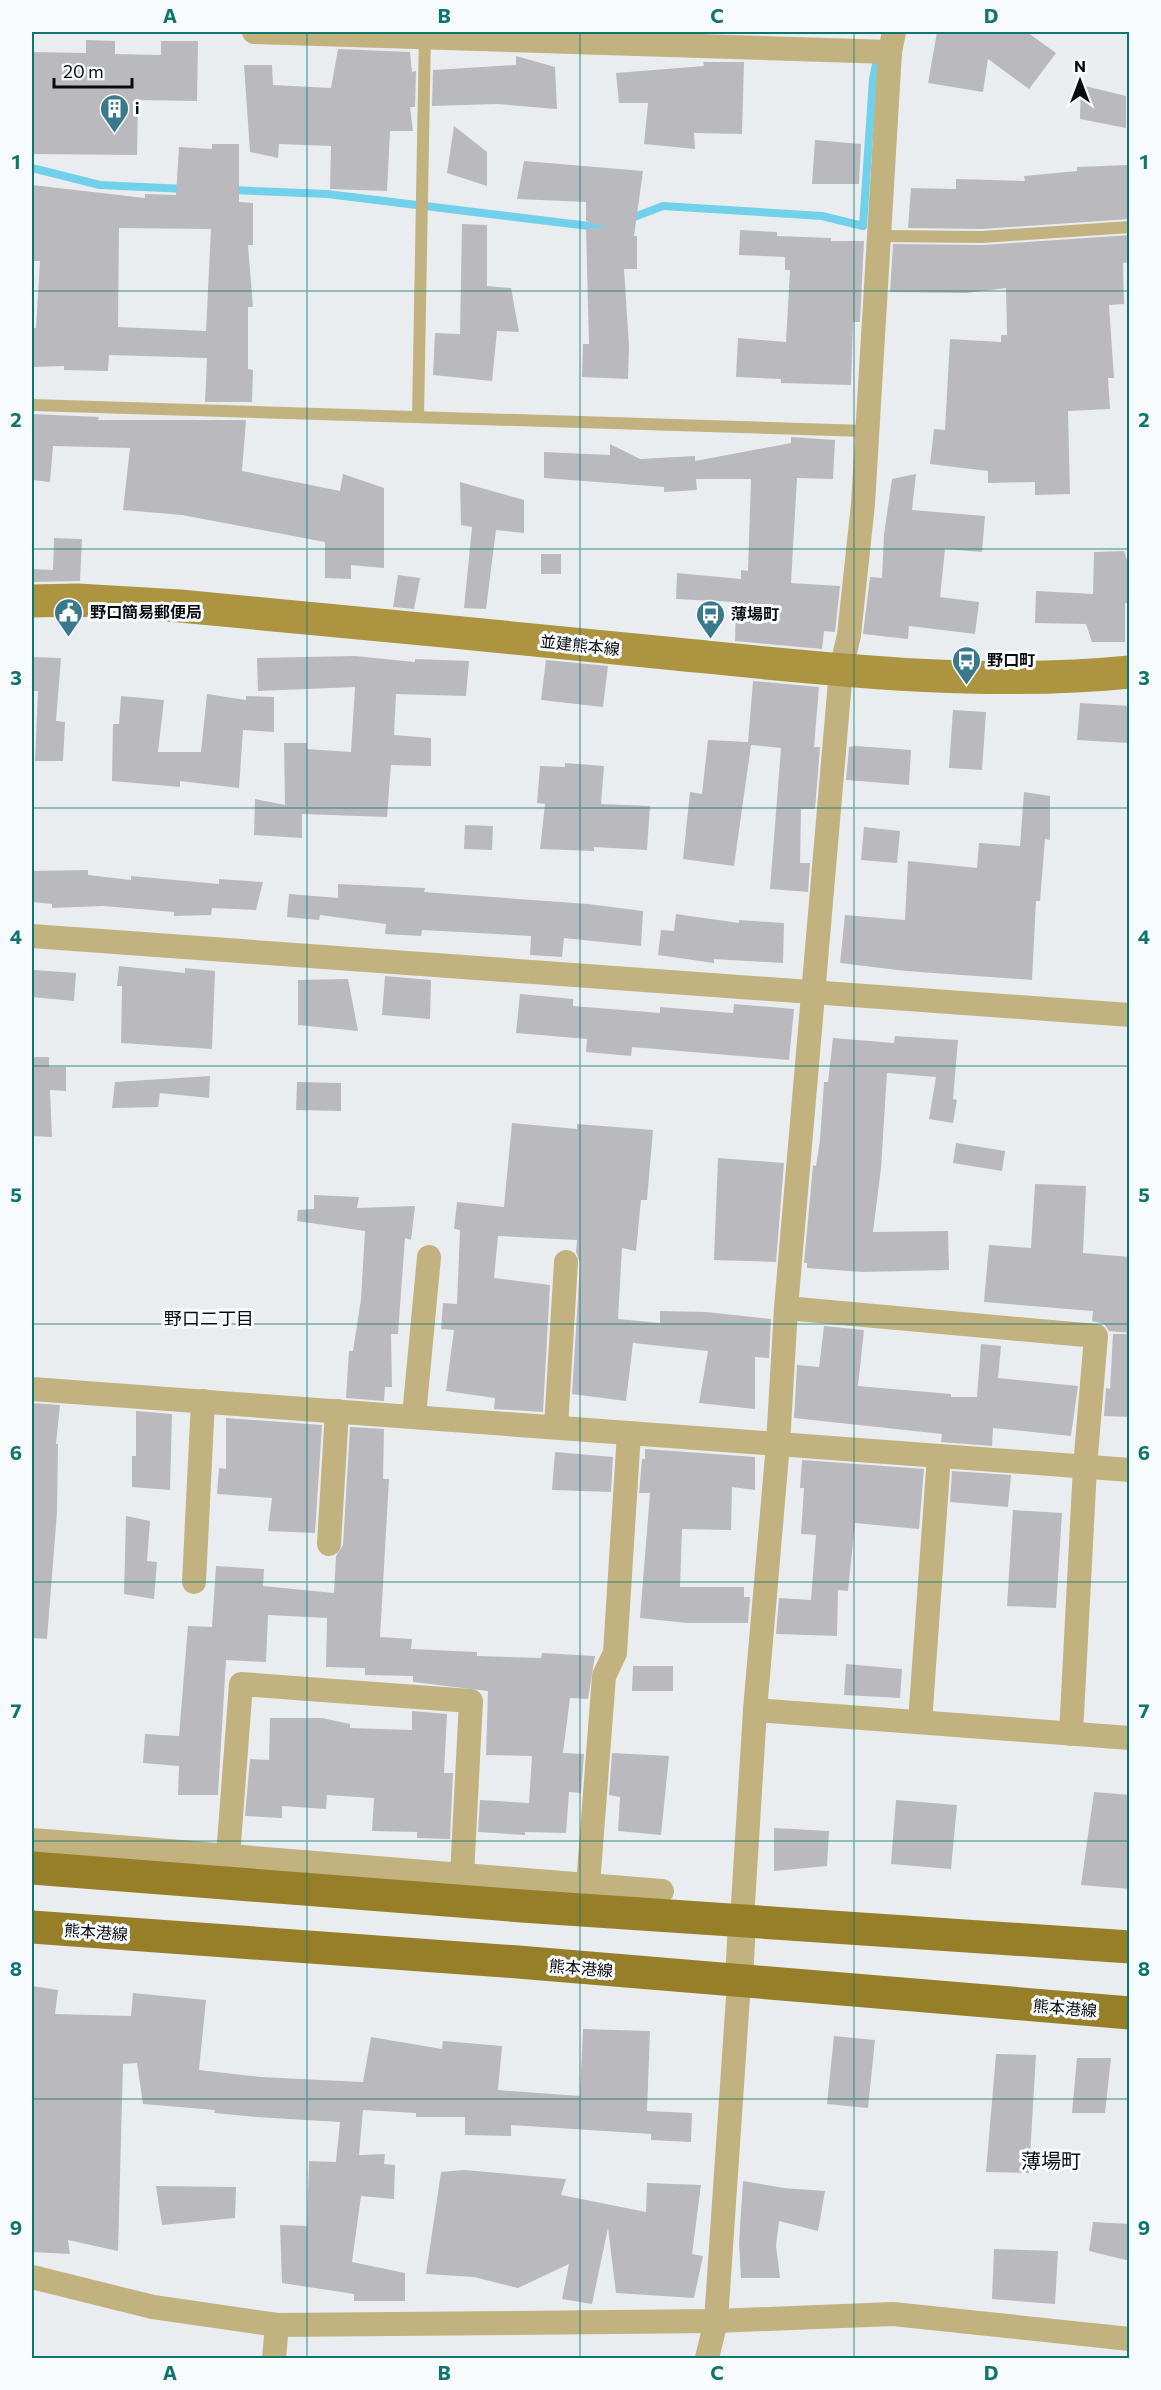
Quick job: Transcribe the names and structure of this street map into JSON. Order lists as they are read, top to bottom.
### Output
{
  "streets": {
    "main road": ["並建熊本線", "熊本港線"]
  },
  "districts": ["野口二丁目", "薄場町"],
  "places": {
    "building": ["i"],
    "public building": ["野口簡易郵便局"],
    "bus stop": ["薄場町", "野口町"]
  },
  "scale_bar": "20 m",
  "north": "top",
  "grid": {
    "columns": [
      "A",
      "B",
      "C",
      "D"
    ],
    "rows": [
      "1",
      "2",
      "3",
      "4",
      "5",
      "6",
      "7",
      "8",
      "9"
    ]
  }
}
